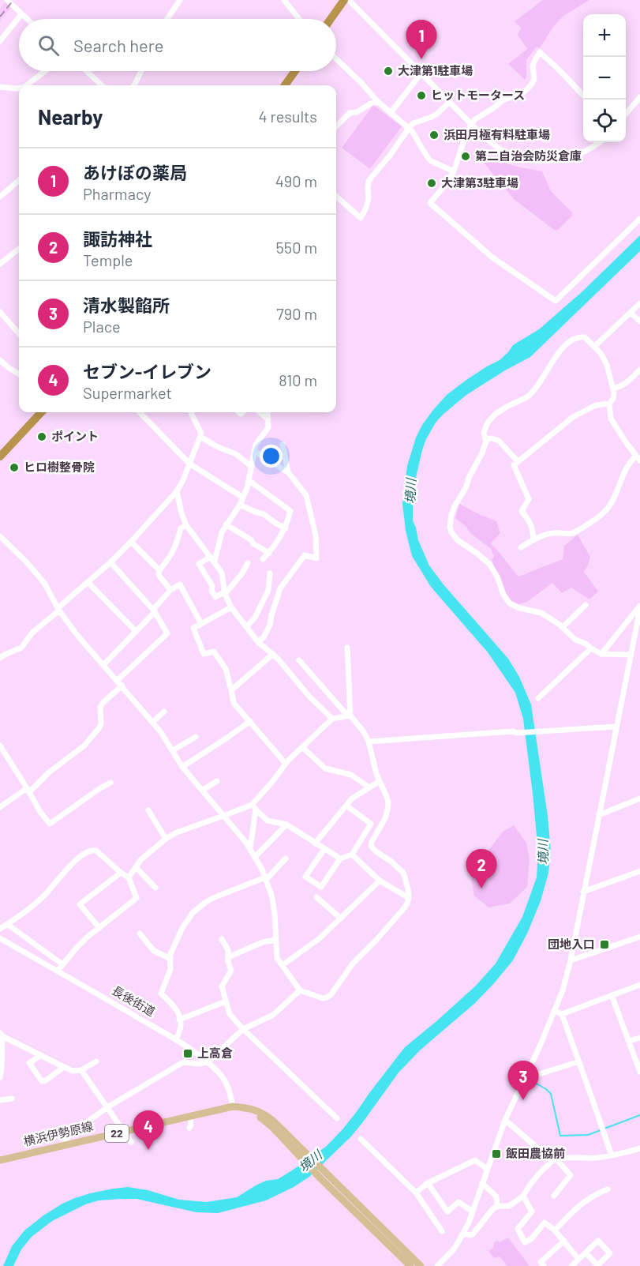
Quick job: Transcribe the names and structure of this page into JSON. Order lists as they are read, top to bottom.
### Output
{
  "streets": {
    "main road": ["22", "横浜伊勢原線"],
    "street": ["長後街道"]
  },
  "crossings": [
    ["長後街道", "横浜伊勢原線"]
  ],
  "water": ["境川"],
  "places": {
    "other": [
      "大津第1駐車場",
      "ヒットモータース",
      "浜田月極有料駐車場",
      "第二自治会防災倉庫",
      "大津第3駐車場",
      "ポイント",
      "ヒロ樹整骨院"
    ],
    "transit": ["団地入口", "上高倉", "飯田農協前"]
  },
  "page": {
    "map_buttons": ["+", "−"],
    "search": "Search here",
    "pins": [
      "1",
      "2",
      "3",
      "4"
    ],
    "heading": ["Nearby", "4 results"],
    "list": [
      {
        "mark": "1",
        "name": "あけぼの薬局",
        "note": "Pharmacy",
        "value": "490 m"
      },
      {
        "mark": "2",
        "name": "諏訪神社",
        "note": "Temple",
        "value": "550 m"
      },
      {
        "mark": "3",
        "name": "清水製餡所",
        "note": "Place",
        "value": "790 m"
      },
      {
        "mark": "4",
        "name": "セブン-イレブン",
        "note": "Supermarket",
        "value": "810 m"
      }
    ]
  }
}
